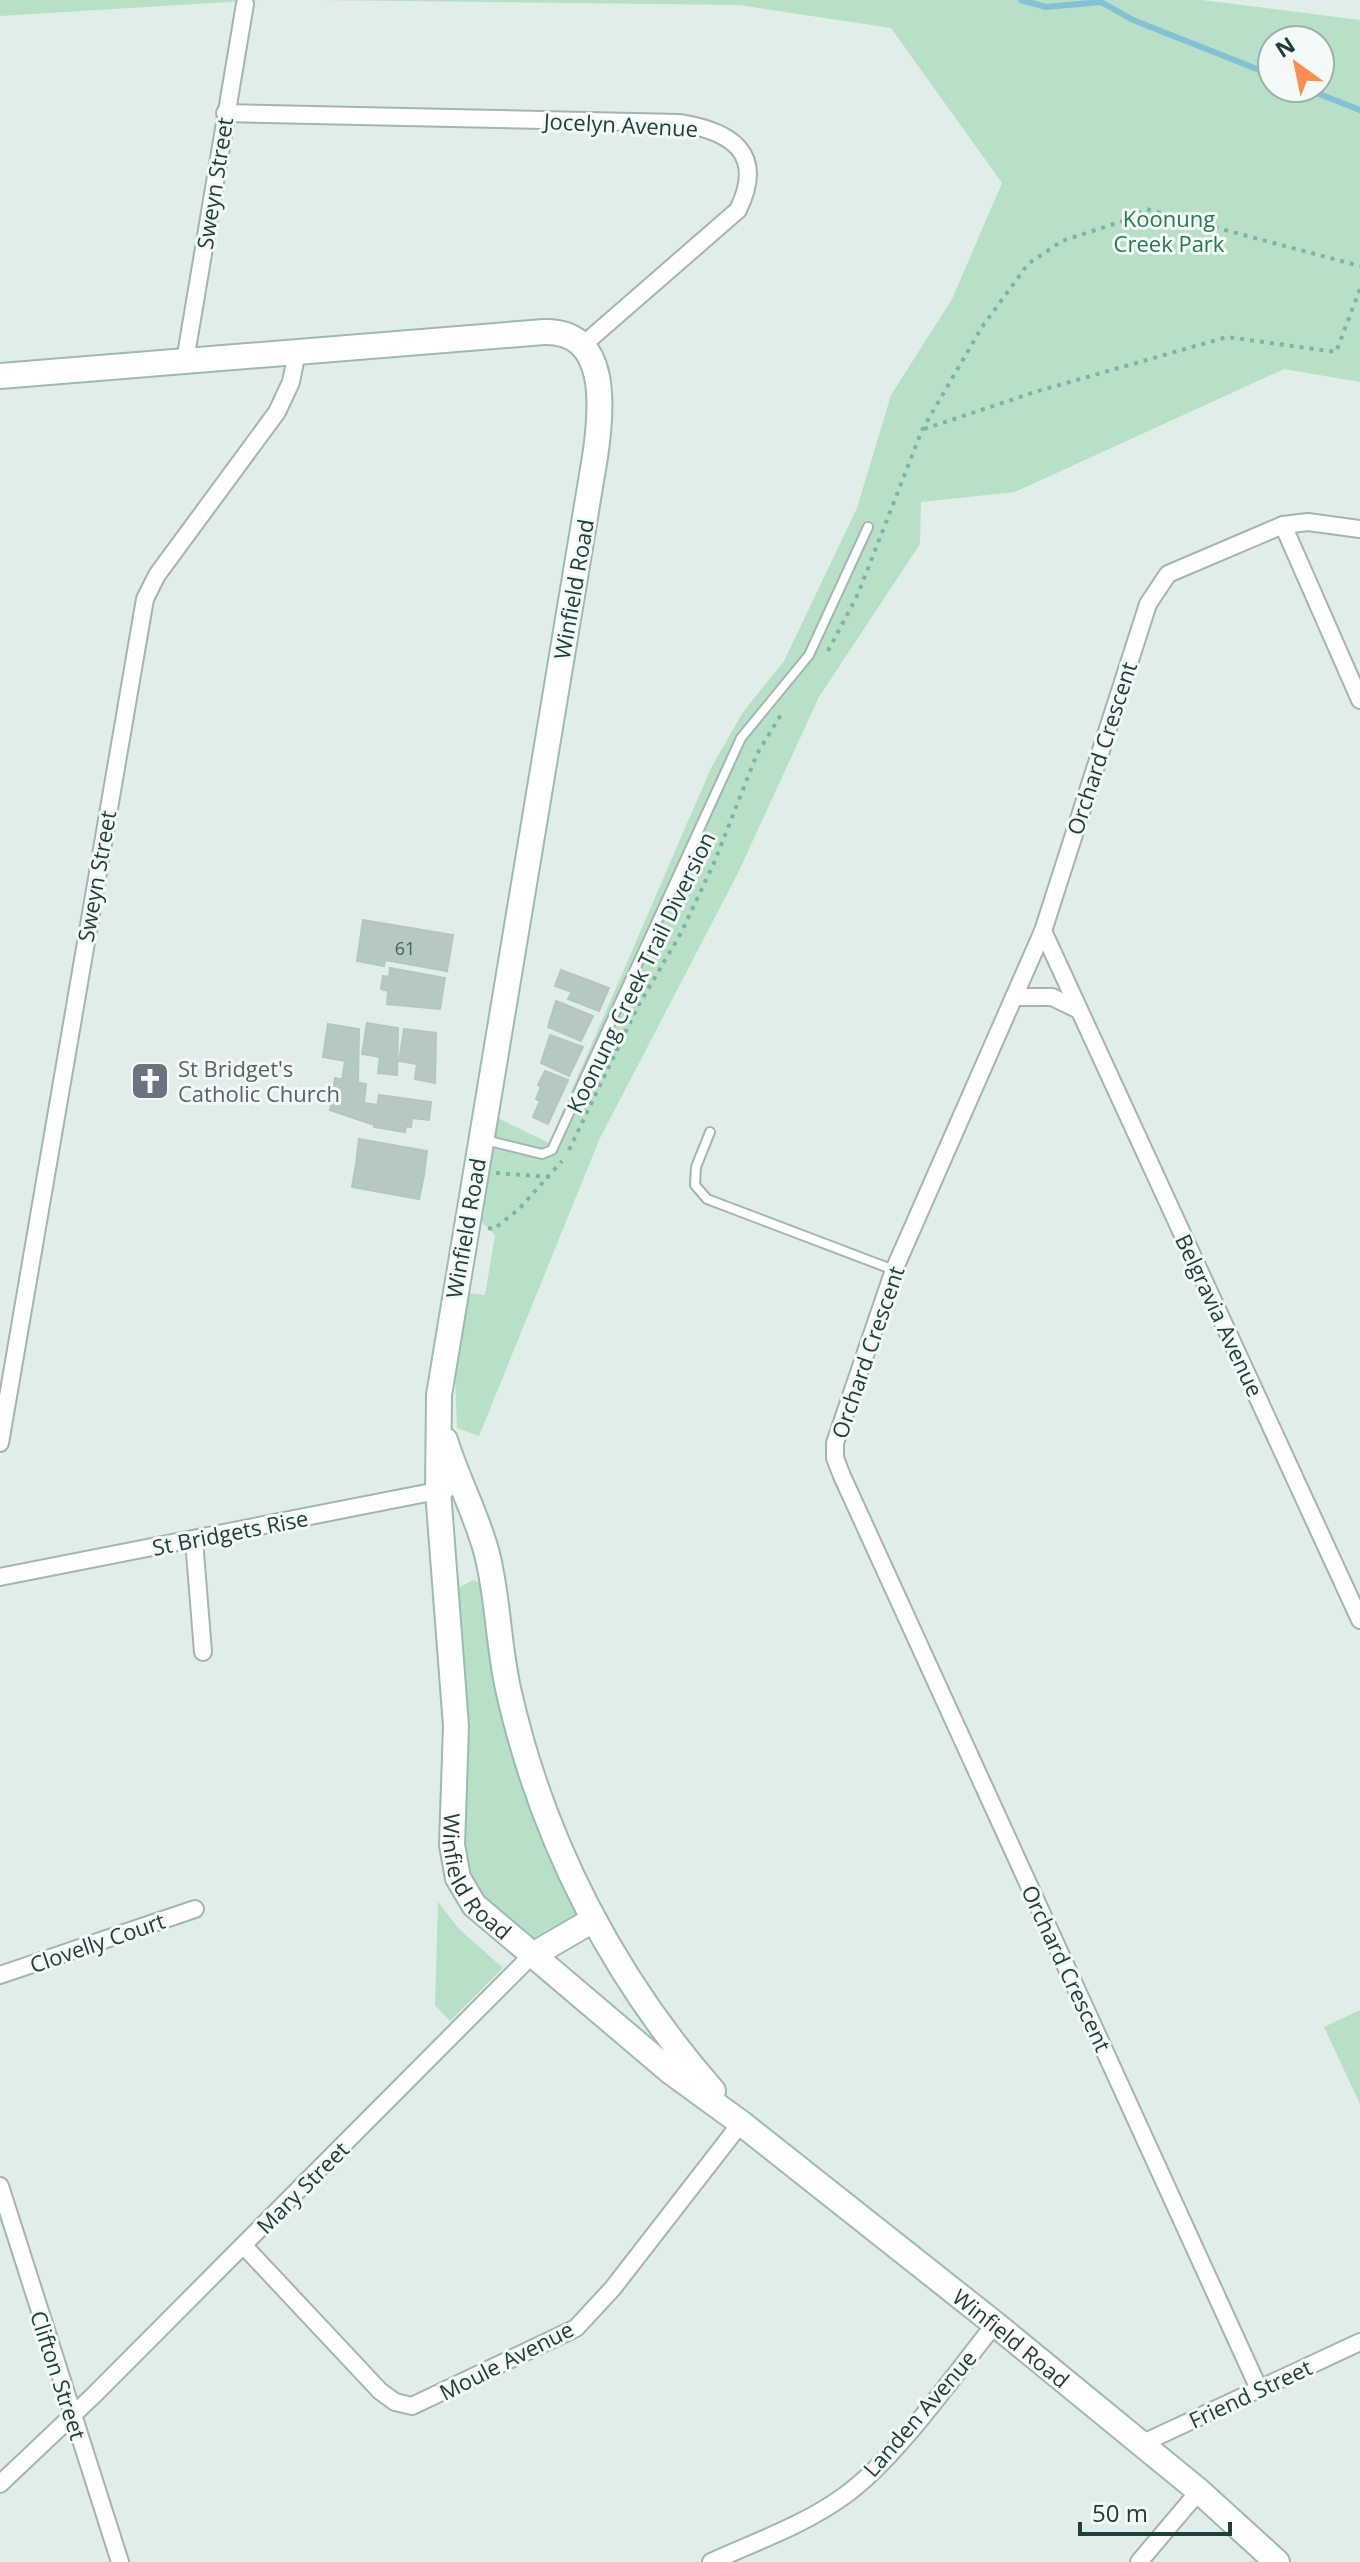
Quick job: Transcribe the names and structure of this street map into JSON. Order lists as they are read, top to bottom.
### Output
{
  "streets": {
    "street": [
      "Jocelyn Avenue",
      "Sweyn Street",
      "Winfield Road",
      "Orchard Crescent",
      "Belgravia Avenue",
      "St Bridgets Rise",
      "Clovelly Court",
      "Mary Street",
      "Moule Avenue",
      "Clifton Street",
      "Friend Street",
      "Landen Avenue"
    ],
    "path": ["Koonung Creek Trail Diversion"]
  },
  "crossings": [
    ["Jocelyn Avenue", "Sweyn Street"],
    ["Jocelyn Avenue", "Winfield Road"],
    ["Winfield Road", "Koonung Creek Trail Diversion"],
    ["Winfield Road", "St Bridgets Rise"],
    ["Winfield Road", "Mary Street"],
    ["Winfield Road", "Moule Avenue"],
    ["Winfield Road", "Friend Street"],
    ["Winfield Road", "Landen Avenue"],
    ["Orchard Crescent", "Belgravia Avenue"],
    ["Orchard Crescent", "Friend Street"],
    ["Mary Street", "Moule Avenue"],
    ["Mary Street", "Clifton Street"]
  ],
  "parks": ["Koonung Creek Park"],
  "places": {
    "church": ["St Bridget's Catholic Church"]
  },
  "house_numbers": ["61"],
  "scale_bar": "50 m",
  "north": "top left"
}
